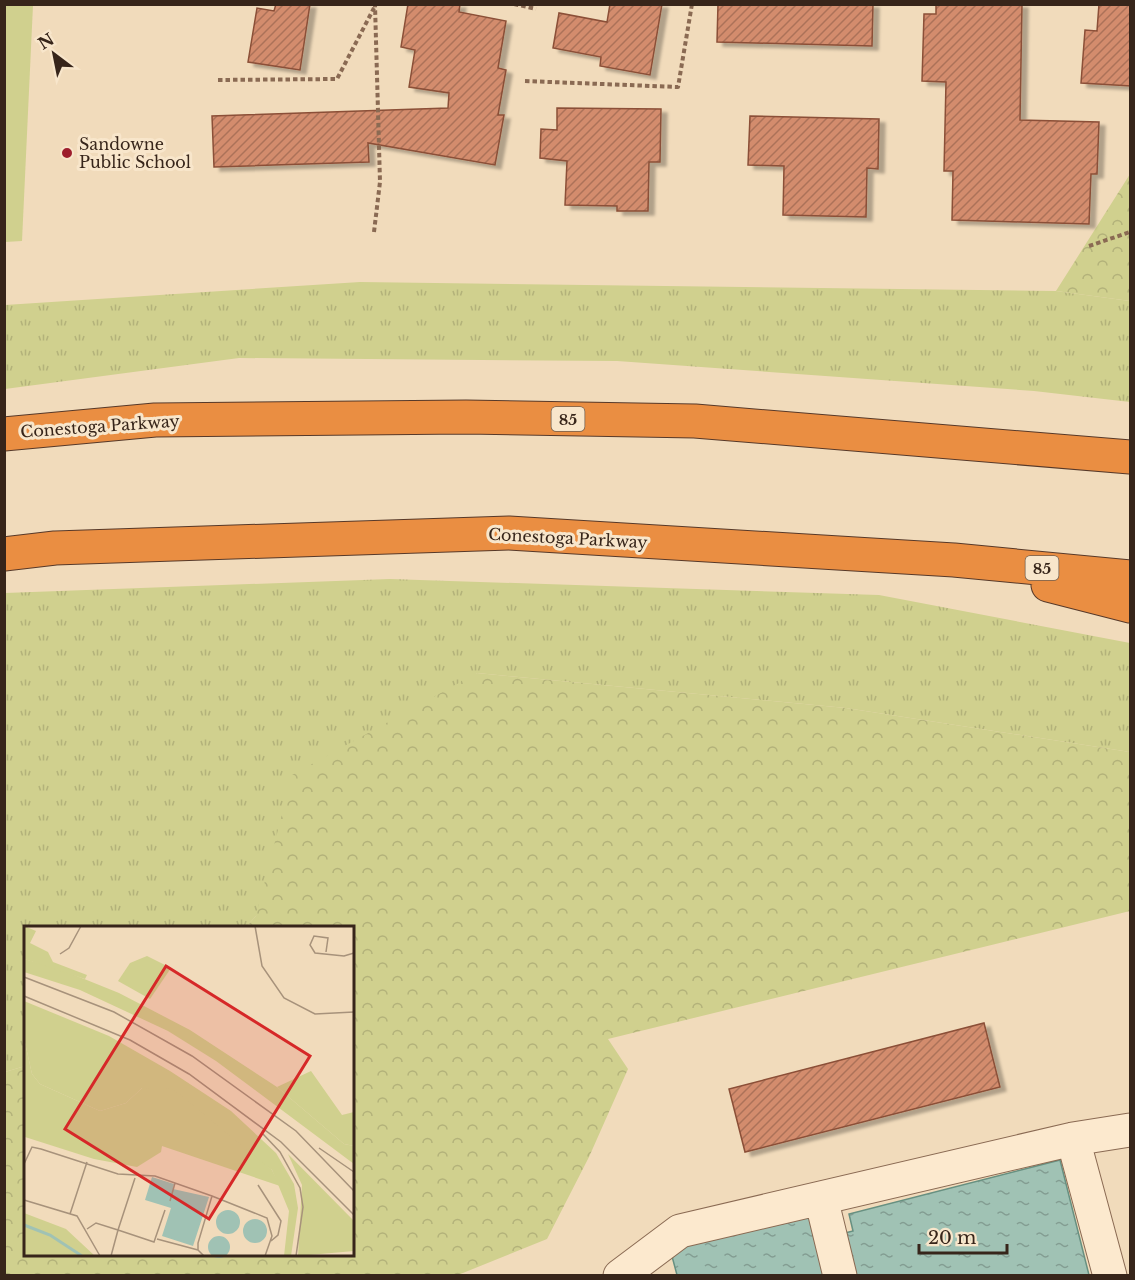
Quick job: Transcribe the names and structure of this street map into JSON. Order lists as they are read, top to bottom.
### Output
{
  "streets": {
    "highway": ["85", "Conestoga Parkway"]
  },
  "places": ["Sandowne Public School"],
  "scale_bar": "20 m",
  "north": "top left"
}
